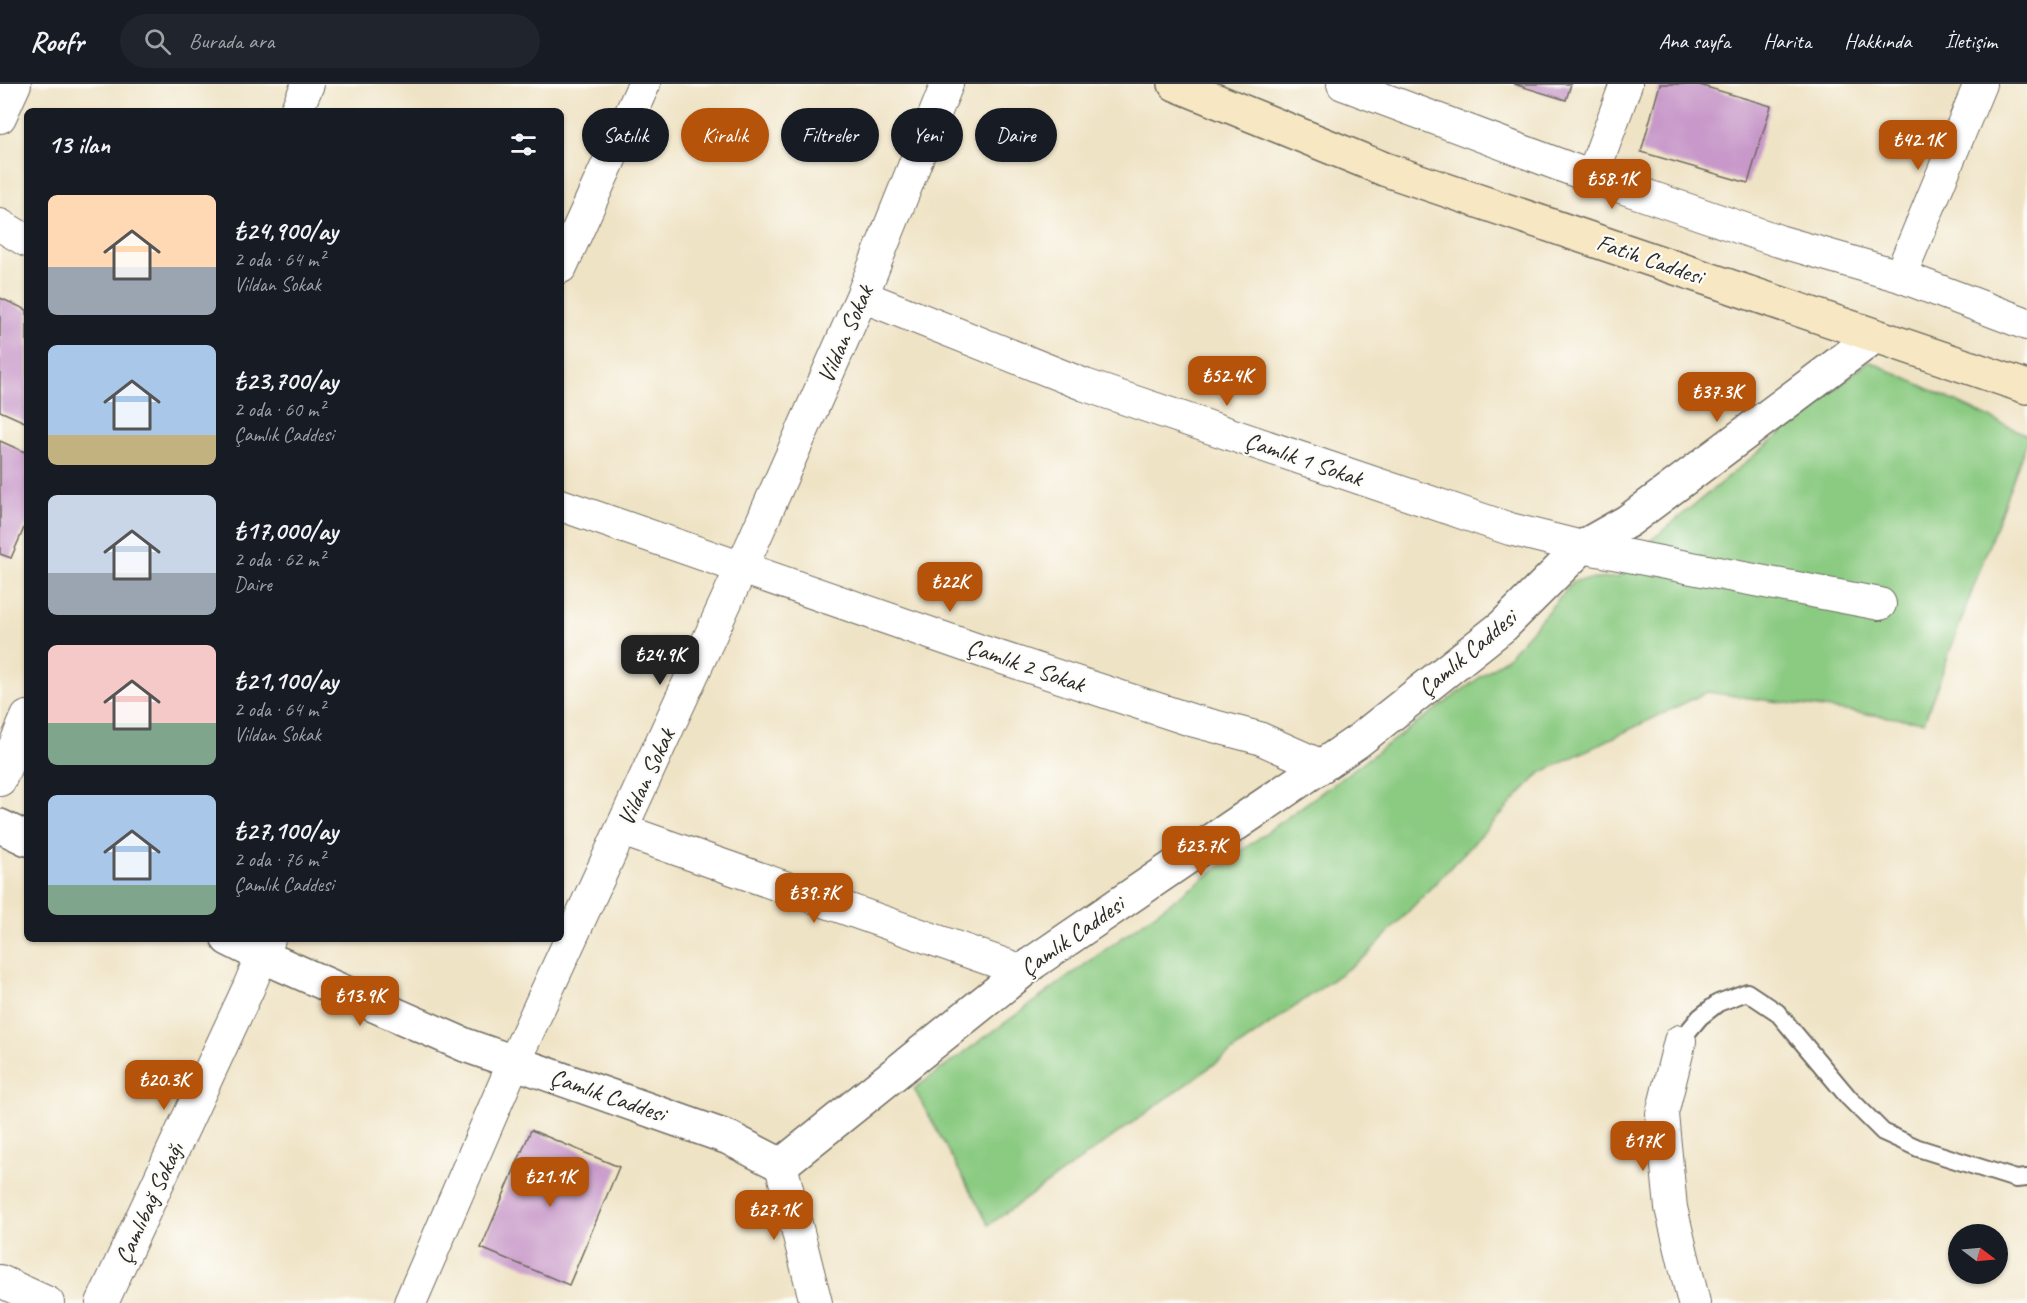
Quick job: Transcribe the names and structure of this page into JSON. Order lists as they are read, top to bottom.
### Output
{
  "streets": {
    "main road": ["Fatih Caddesi"],
    "street": [
      "Vildan Sokak",
      "Çamlık 1 Sokak",
      "Çamlık Caddesi",
      "Çamlık 2 Sokak",
      "Çamlıbağ Sokağı"
    ]
  },
  "crossings": [
    ["Fatih Caddesi", "Çamlık Caddesi"],
    ["Vildan Sokak", "Çamlık 1 Sokak"],
    ["Vildan Sokak", "Çamlık Caddesi"],
    ["Vildan Sokak", "Çamlık 2 Sokak"],
    ["Çamlık 1 Sokak", "Çamlık Caddesi"],
    ["Çamlık Caddesi", "Çamlık 2 Sokak"],
    ["Çamlık Caddesi", "Çamlıbağ Sokağı"]
  ],
  "north": "right",
  "page": {
    "header": "Roofr",
    "search": "Burada ara",
    "nav": [
      "Ana sayfa",
      "Harita",
      "Hakkında",
      "İletişim"
    ],
    "chip": [
      "Satılık",
      "Kiralık",
      "Filtreler",
      "Yeni",
      "Daire"
    ],
    "heading": "13 ilan",
    "price": [
      "₺42.1K",
      "₺58.1K",
      "₺52.4K",
      "₺37.3K",
      "₺22K",
      "₺24.9K",
      "₺23.7K",
      "₺39.7K",
      "₺13.9K",
      "₺20.3K",
      "₺17K",
      "₺21.1K",
      "₺27.1K"
    ],
    "list": [
      {
        "name": "₺24,900/ay",
        "note": "2 oda · 64 m² · Vildan Sokak"
      },
      {
        "name": "₺23,700/ay",
        "note": "2 oda · 60 m² · Çamlık Caddesi"
      },
      {
        "name": "₺17,000/ay",
        "note": "2 oda · 62 m² · Daire"
      },
      {
        "name": "₺21,100/ay",
        "note": "2 oda · 64 m² · Vildan Sokak"
      },
      {
        "name": "₺27,100/ay",
        "note": "2 oda · 76 m² · Çamlık Caddesi"
      }
    ]
  }
}
